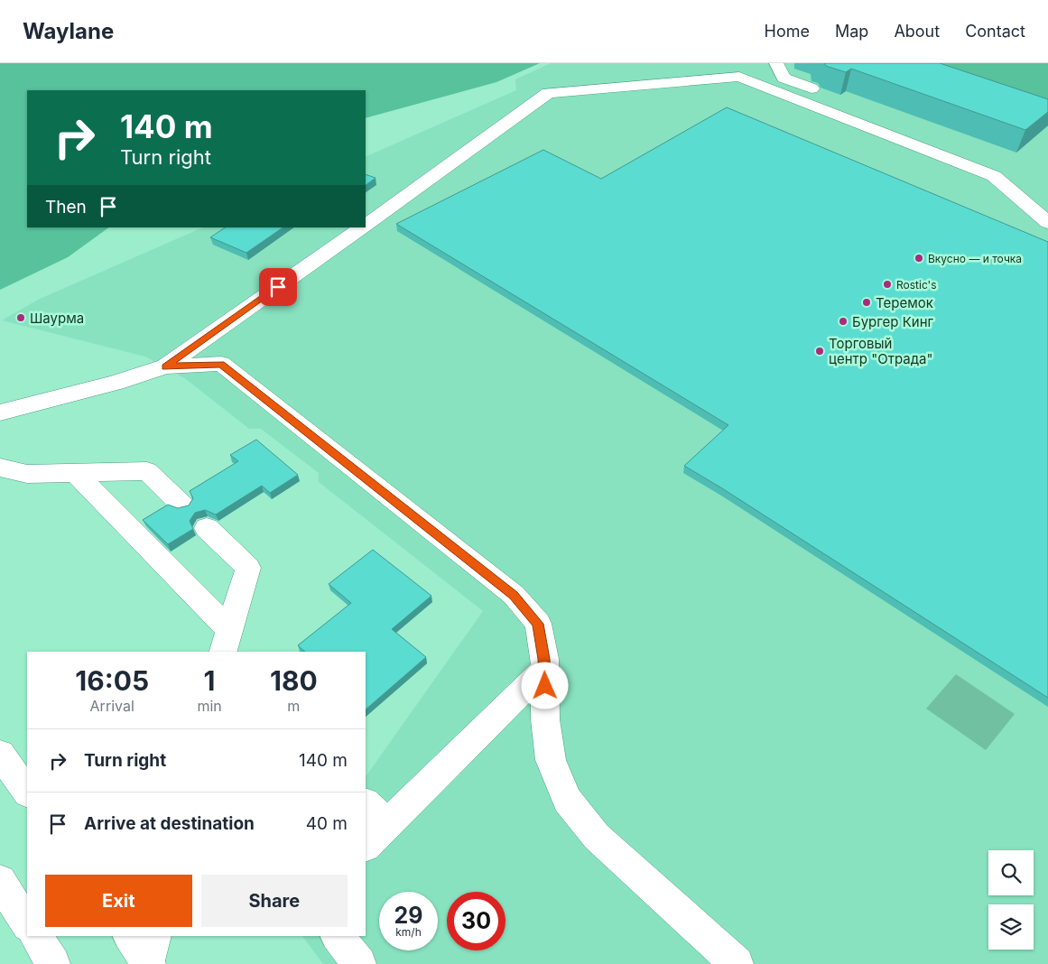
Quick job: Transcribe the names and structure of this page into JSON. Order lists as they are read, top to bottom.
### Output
{
  "places": [
    "Вкусно — и точка",
    "Rostic's",
    "Теремок",
    "Шаурма",
    "Бургер Кинг",
    "Торговый центр \"Отрада\""
  ],
  "page": {
    "header": "Waylane",
    "nav": [
      "Home",
      "Map",
      "About",
      "Contact"
    ],
    "turn": ["140 m", "Turn right"],
    "then": "Then",
    "eta": [
      "16:05",
      "Arrival",
      "1",
      "min",
      "180",
      "m"
    ],
    "list": [
      {
        "name": "Turn right",
        "value": "140 m"
      },
      {
        "name": "Arrive at destination",
        "value": "40 m"
      }
    ],
    "buttons": ["Exit", "Share"],
    "speed": "29 km/h",
    "limit": "30"
  }
}
